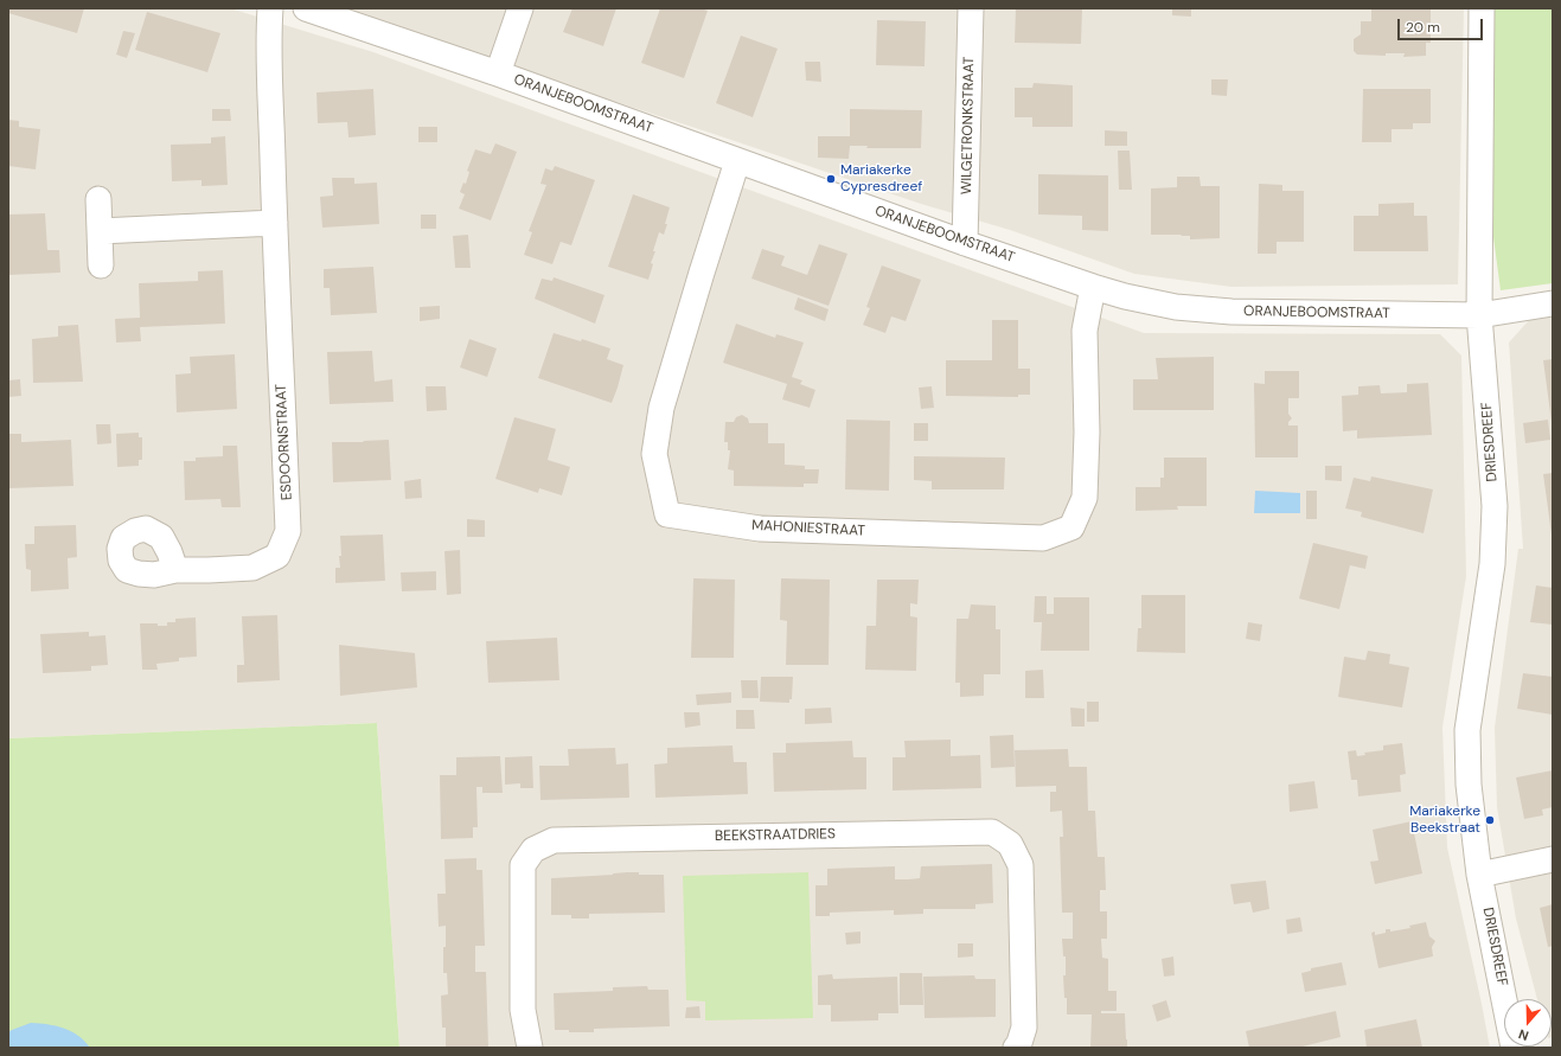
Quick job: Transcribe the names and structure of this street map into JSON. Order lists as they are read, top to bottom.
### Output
{
  "streets": {
    "street": [
      "ORANJEBOOMSTRAAT",
      "WILGETRONKSTRAAT",
      "ESDOORNSTRAAT",
      "DRIESDREEF",
      "MAHONIESTRAAT",
      "BEEKSTRAATDRIES"
    ]
  },
  "crossings": [
    ["ORANJEBOOMSTRAAT", "WILGETRONKSTRAAT"],
    ["ORANJEBOOMSTRAAT", "DRIESDREEF"],
    ["ORANJEBOOMSTRAAT", "MAHONIESTRAAT"]
  ],
  "places": ["Mariakerke Cypresdreef", "Mariakerke Beekstraat"],
  "scale_bar": "20 m",
  "north": "bottom"
}
